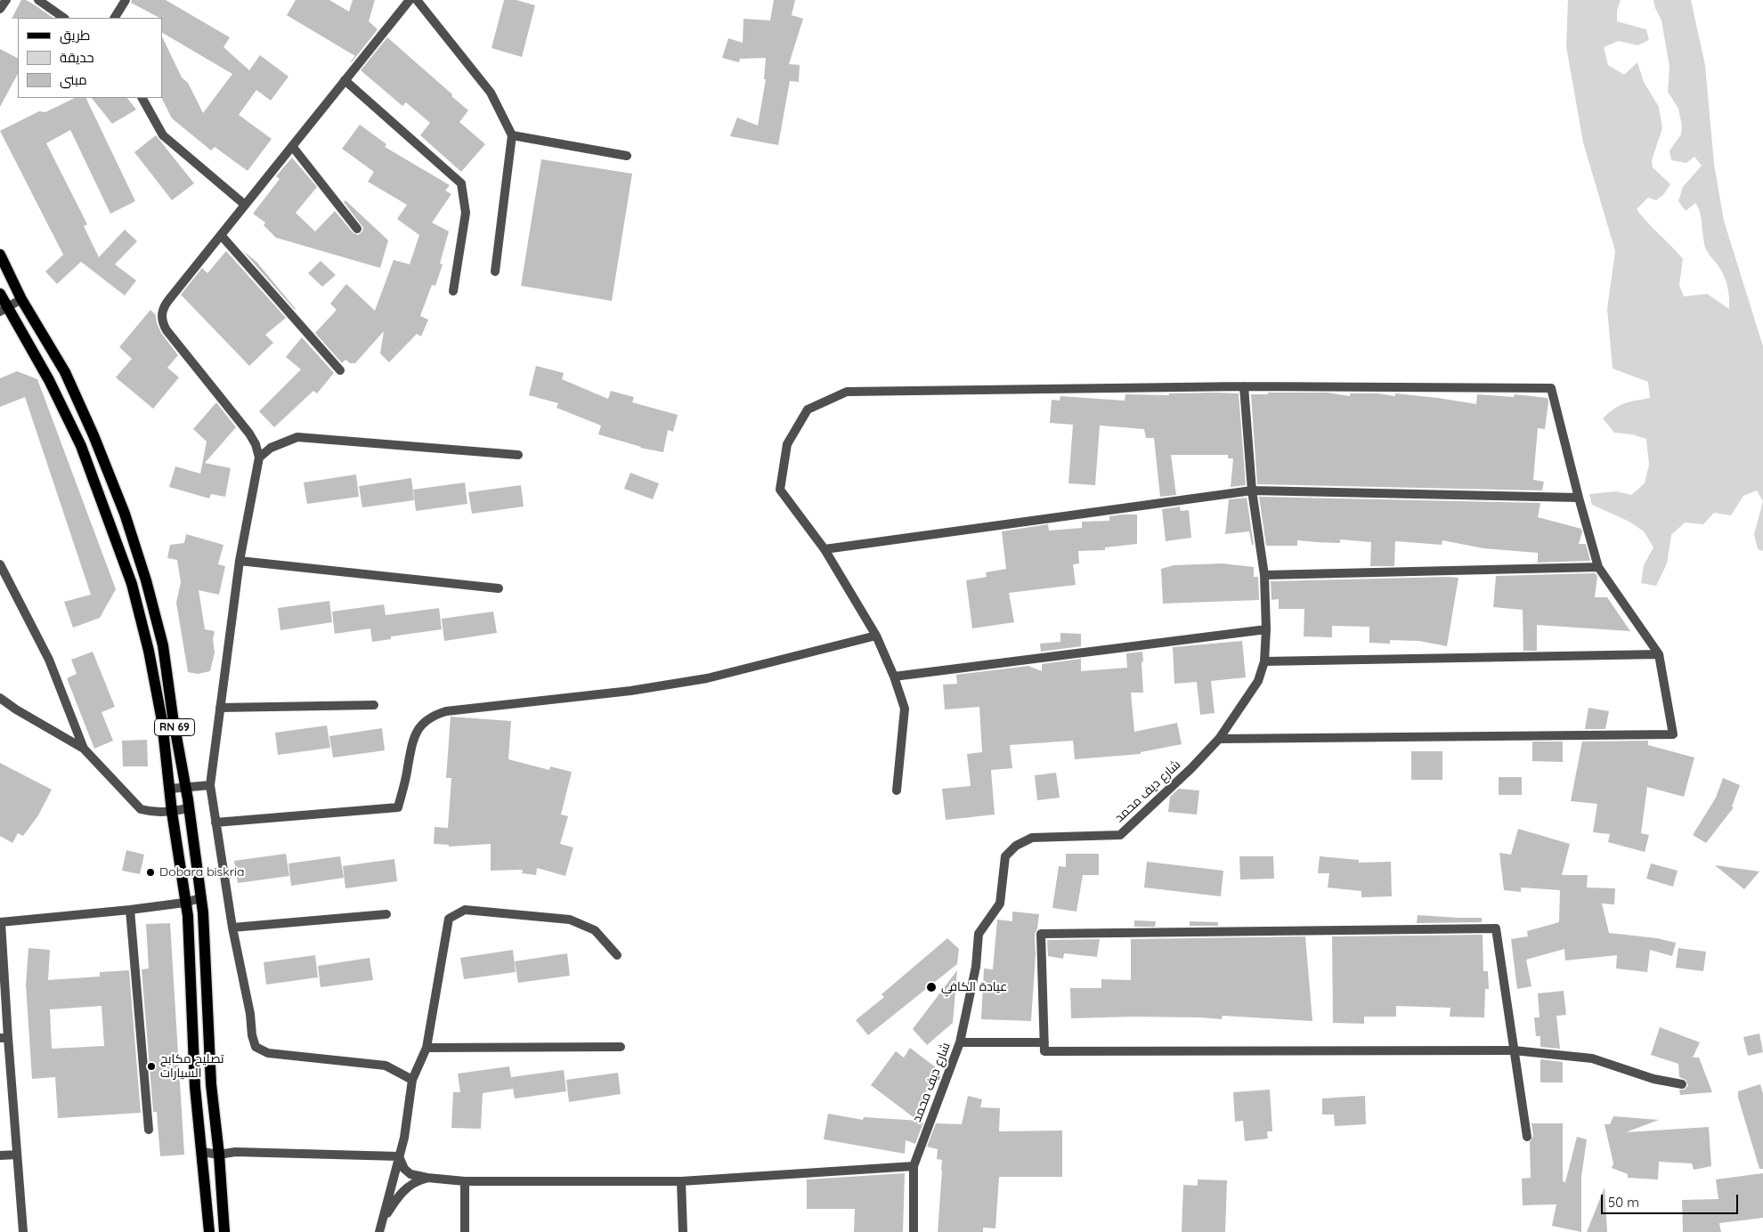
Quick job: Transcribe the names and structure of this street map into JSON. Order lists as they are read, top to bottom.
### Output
{
  "streets": {
    "main road": ["RN 69"],
    "street": ["شارع ديف محمد"]
  },
  "places": ["Dobara biskria", "عيادة الكافي", "تصليح مكابح السيارات"],
  "legend": ["طريق", "حديقة", "مبنى"],
  "scale_bar": "50 m"
}
